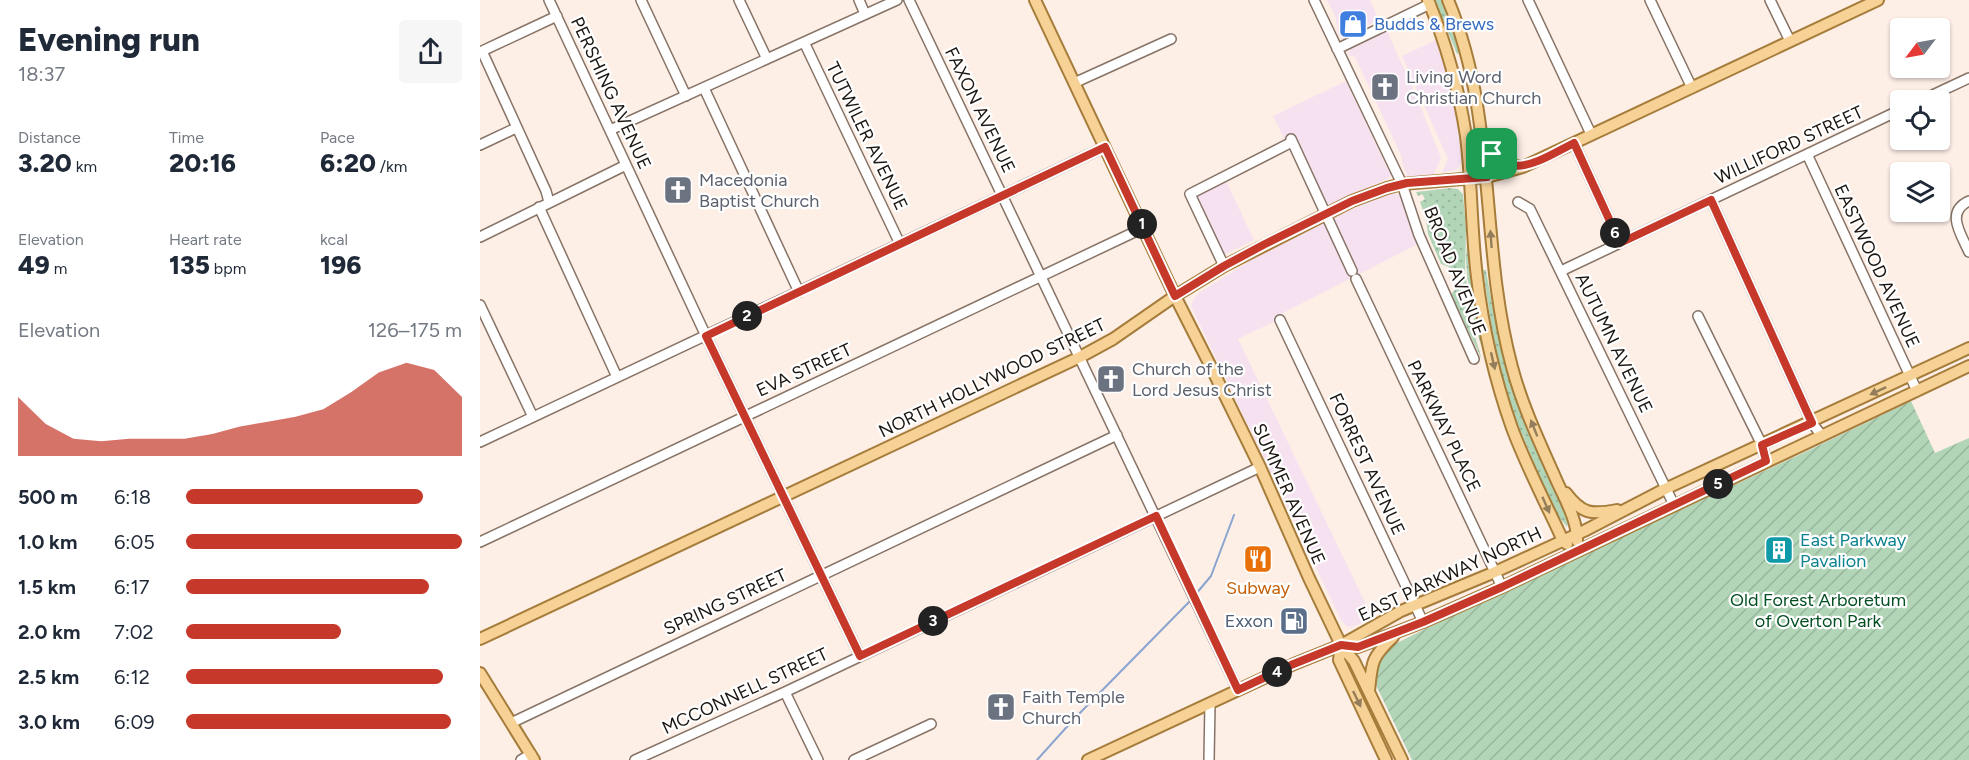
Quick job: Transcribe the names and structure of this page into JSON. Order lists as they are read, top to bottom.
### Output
{
  "streets": {
    "main road": ["NORTH HOLLYWOOD STREET", "SUMMER AVENUE", "EAST PARKWAY NORTH"],
    "street": [
      "PERSHING AVENUE",
      "FAXON AVENUE",
      "TUTWILER AVENUE",
      "WILLIFORD STREET",
      "EASTWOOD AVENUE",
      "BROAD AVENUE",
      "AUTUMN AVENUE",
      "EVA STREET",
      "PARKWAY PLACE",
      "FORREST AVENUE",
      "SPRING STREET",
      "MCCONNELL STREET"
    ]
  },
  "crossings": [
    ["PERSHING AVENUE", "EVA STREET"],
    ["PERSHING AVENUE", "NORTH HOLLYWOOD STREET"],
    ["PERSHING AVENUE", "SPRING STREET"],
    ["PERSHING AVENUE", "MCCONNELL STREET"],
    ["FAXON AVENUE", "EVA STREET"],
    ["FAXON AVENUE", "NORTH HOLLYWOOD STREET"],
    ["FAXON AVENUE", "SPRING STREET"],
    ["FAXON AVENUE", "MCCONNELL STREET"],
    ["WILLIFORD STREET", "EASTWOOD AVENUE"],
    ["WILLIFORD STREET", "AUTUMN AVENUE"],
    ["EASTWOOD AVENUE", "EAST PARKWAY NORTH"],
    ["BROAD AVENUE", "NORTH HOLLYWOOD STREET"],
    ["AUTUMN AVENUE", "EAST PARKWAY NORTH"],
    ["EVA STREET", "SUMMER AVENUE"],
    ["NORTH HOLLYWOOD STREET", "PARKWAY PLACE"],
    ["NORTH HOLLYWOOD STREET", "SUMMER AVENUE"],
    ["PARKWAY PLACE", "EAST PARKWAY NORTH"],
    ["FORREST AVENUE", "EAST PARKWAY NORTH"],
    ["SUMMER AVENUE", "EAST PARKWAY NORTH"],
    ["SUMMER AVENUE", "MCCONNELL STREET"]
  ],
  "parks": ["Old Forest Arboretum of Overton Park"],
  "places": {
    "shop": ["Budds & Brews"],
    "church": [
      "Living Word Christian Church",
      "Macedonia Baptist Church",
      "Church of the Lord Jesus Christ",
      "Faith Temple Church"
    ],
    "building": ["East Parkway Pavalion"],
    "restaurant": ["Subway"],
    "fuel station": ["Exxon"]
  },
  "north": "bottom left",
  "page": {
    "heading": ["Evening run", "18:37"],
    "stats": [
      ["Distance", "3.20 km"],
      ["Time", "20:16"],
      ["Pace", "6:20 /km"],
      ["Elevation", "49 m"],
      ["Heart rate", "135 bpm"],
      ["kcal", "196"]
    ],
    "pins": [
      "1",
      "6",
      "2",
      "5",
      "3",
      "4"
    ],
    "chart": ["Elevation", "126–175 m"],
    "list": [
      {
        "name": "500 m",
        "note": "6:18"
      },
      {
        "name": "1.0 km",
        "note": "6:05"
      },
      {
        "name": "1.5 km",
        "note": "6:17"
      },
      {
        "name": "2.0 km",
        "note": "7:02"
      },
      {
        "name": "2.5 km",
        "note": "6:12"
      },
      {
        "name": "3.0 km",
        "note": "6:09"
      }
    ]
  }
}
